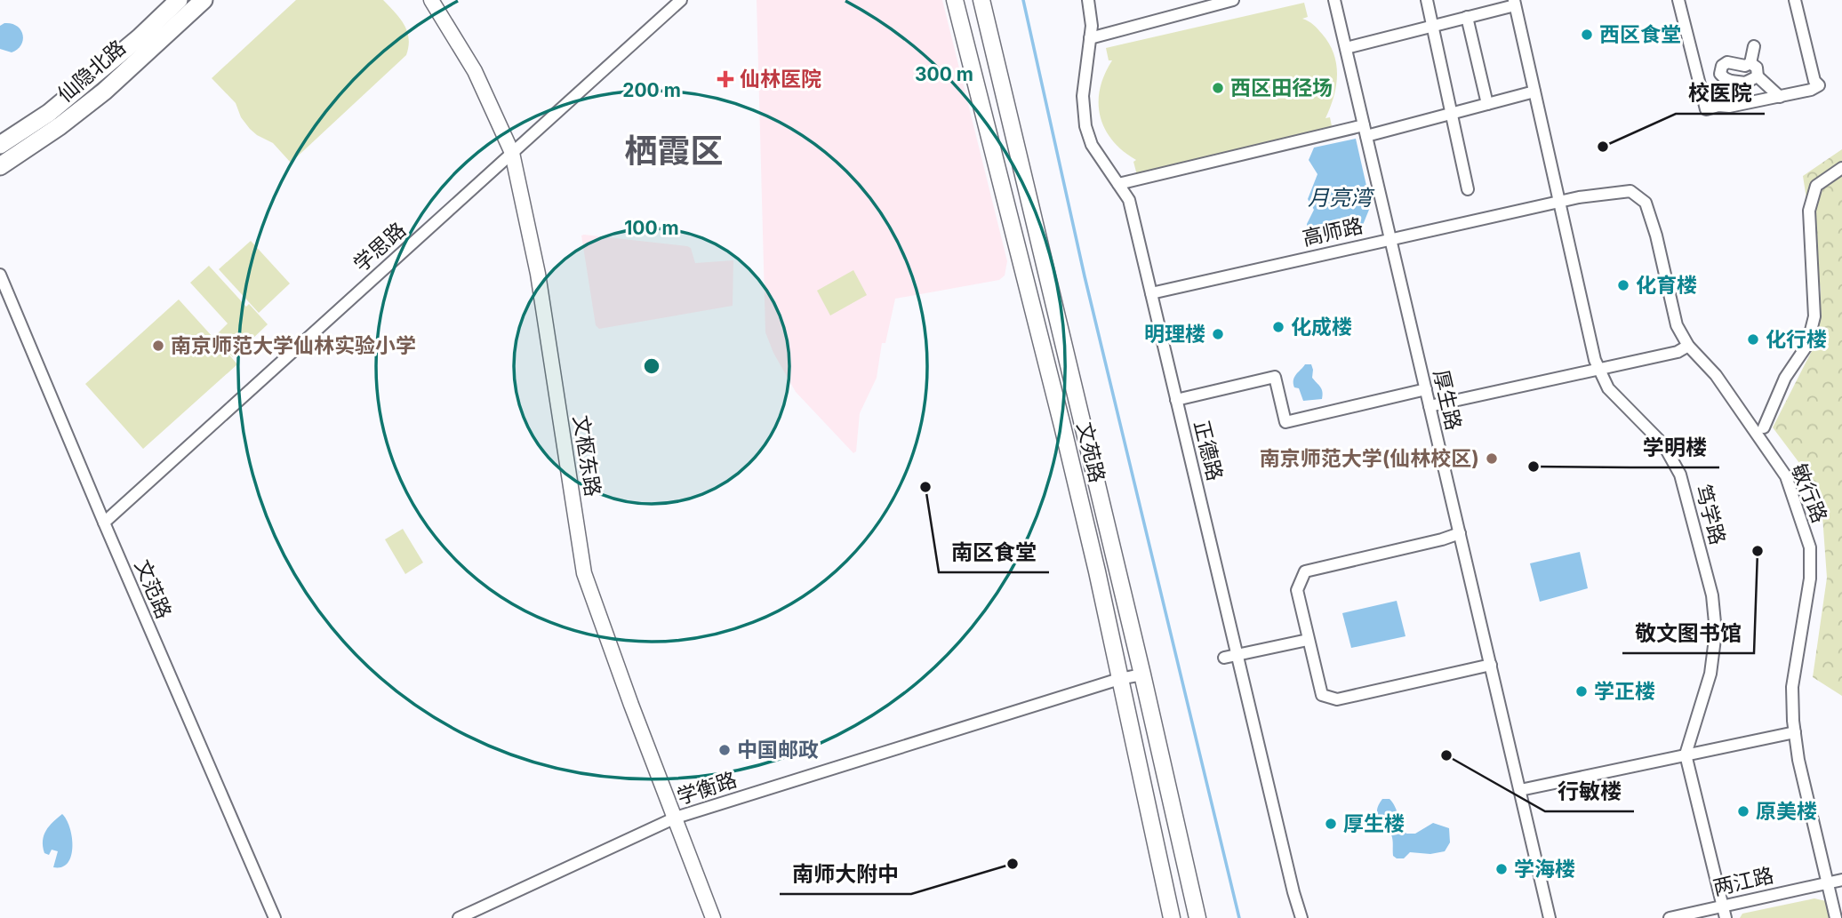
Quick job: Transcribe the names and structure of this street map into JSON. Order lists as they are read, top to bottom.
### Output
{
  "streets": {
    "main road": ["仙隐北路", "文苑路"],
    "street": [
      "高师路",
      "学思路",
      "厚生路",
      "正德路",
      "文枢东路",
      "敏行路",
      "笃学路",
      "文范路",
      "学衡路",
      "两江路"
    ]
  },
  "crossings": [
    ["高师路", "厚生路"],
    ["高师路", "正德路"],
    ["高师路", "敏行路"],
    ["高师路", "笃学路"],
    ["学思路", "文枢东路"],
    ["学思路", "文范路"],
    ["文苑路", "学衡路"],
    ["文枢东路", "学衡路"],
    ["敏行路", "笃学路"],
    ["敏行路", "两江路"]
  ],
  "districts": ["栖霞区"],
  "water": ["月亮湾"],
  "places": {
    "other": [
      "西区食堂",
      "西区田径场",
      "校医院",
      "化育楼",
      "化成楼",
      "明理楼",
      "化行楼",
      "南京师范大学仙林实验小学",
      "南京师范大学(仙林校区)",
      "学明楼",
      "南区食堂",
      "敬文图书馆",
      "学正楼",
      "中国邮政",
      "行敏楼",
      "原美楼",
      "厚生楼",
      "南师大附中",
      "学海楼"
    ],
    "health": ["仙林医院"]
  },
  "rings": ["300 m", "200 m", "100 m"]
}
